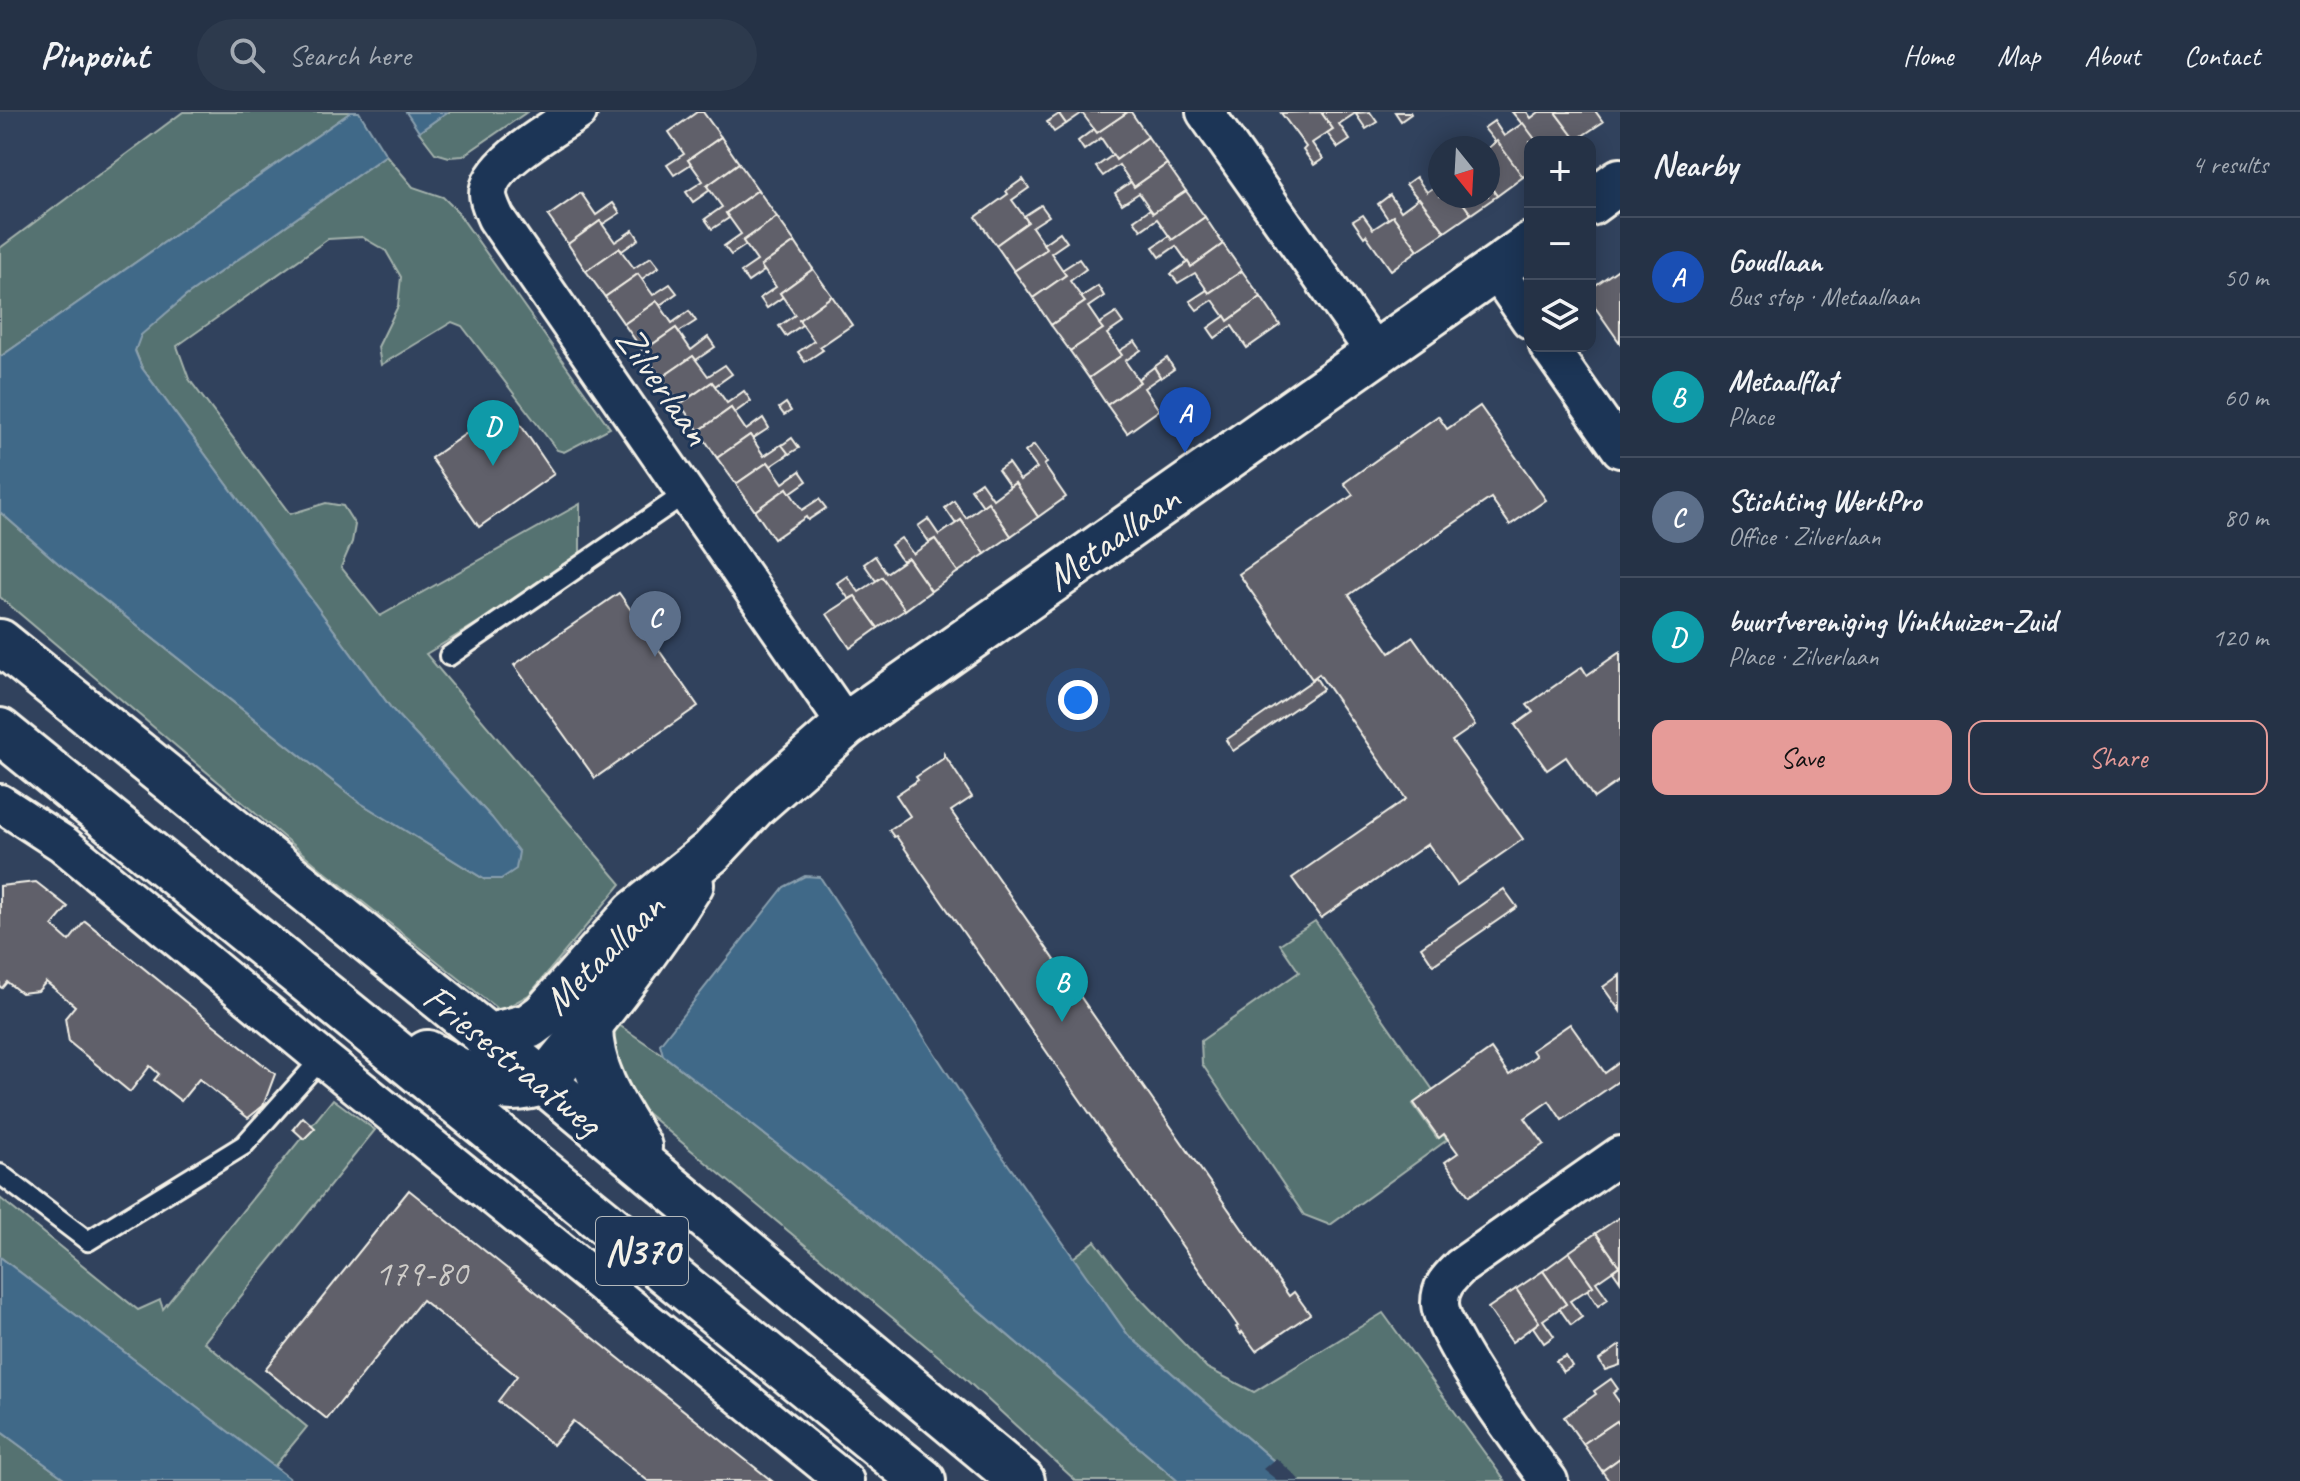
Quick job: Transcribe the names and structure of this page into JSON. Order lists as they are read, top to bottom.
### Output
{
  "streets": {
    "main road": ["Metaallaan", "Friesestraatweg", "N370"],
    "street": ["Zilverlaan"]
  },
  "crossings": [
    ["Zilverlaan", "Metaallaan"],
    ["Metaallaan", "Friesestraatweg"]
  ],
  "house_numbers": ["179-80"],
  "north": "bottom",
  "page": {
    "header": "Pinpoint",
    "search": "Search here",
    "nav": [
      "Home",
      "Map",
      "About",
      "Contact"
    ],
    "heading": ["Nearby", "4 results"],
    "map_buttons": ["+", "−"],
    "list": [
      {
        "mark": "A",
        "name": "Goudlaan",
        "note": "Bus stop · Metaallaan",
        "value": "50 m"
      },
      {
        "mark": "B",
        "name": "Metaalflat",
        "note": "Place",
        "value": "60 m"
      },
      {
        "mark": "C",
        "name": "Stichting WerkPro",
        "note": "Office · Zilverlaan",
        "value": "80 m"
      },
      {
        "mark": "D",
        "name": "buurtvereniging Vinkhuizen-Zuid",
        "note": "Place · Zilverlaan",
        "value": "120 m"
      }
    ],
    "pins": [
      "A",
      "D",
      "C",
      "B"
    ],
    "buttons": ["Save", "Share"]
  }
}
